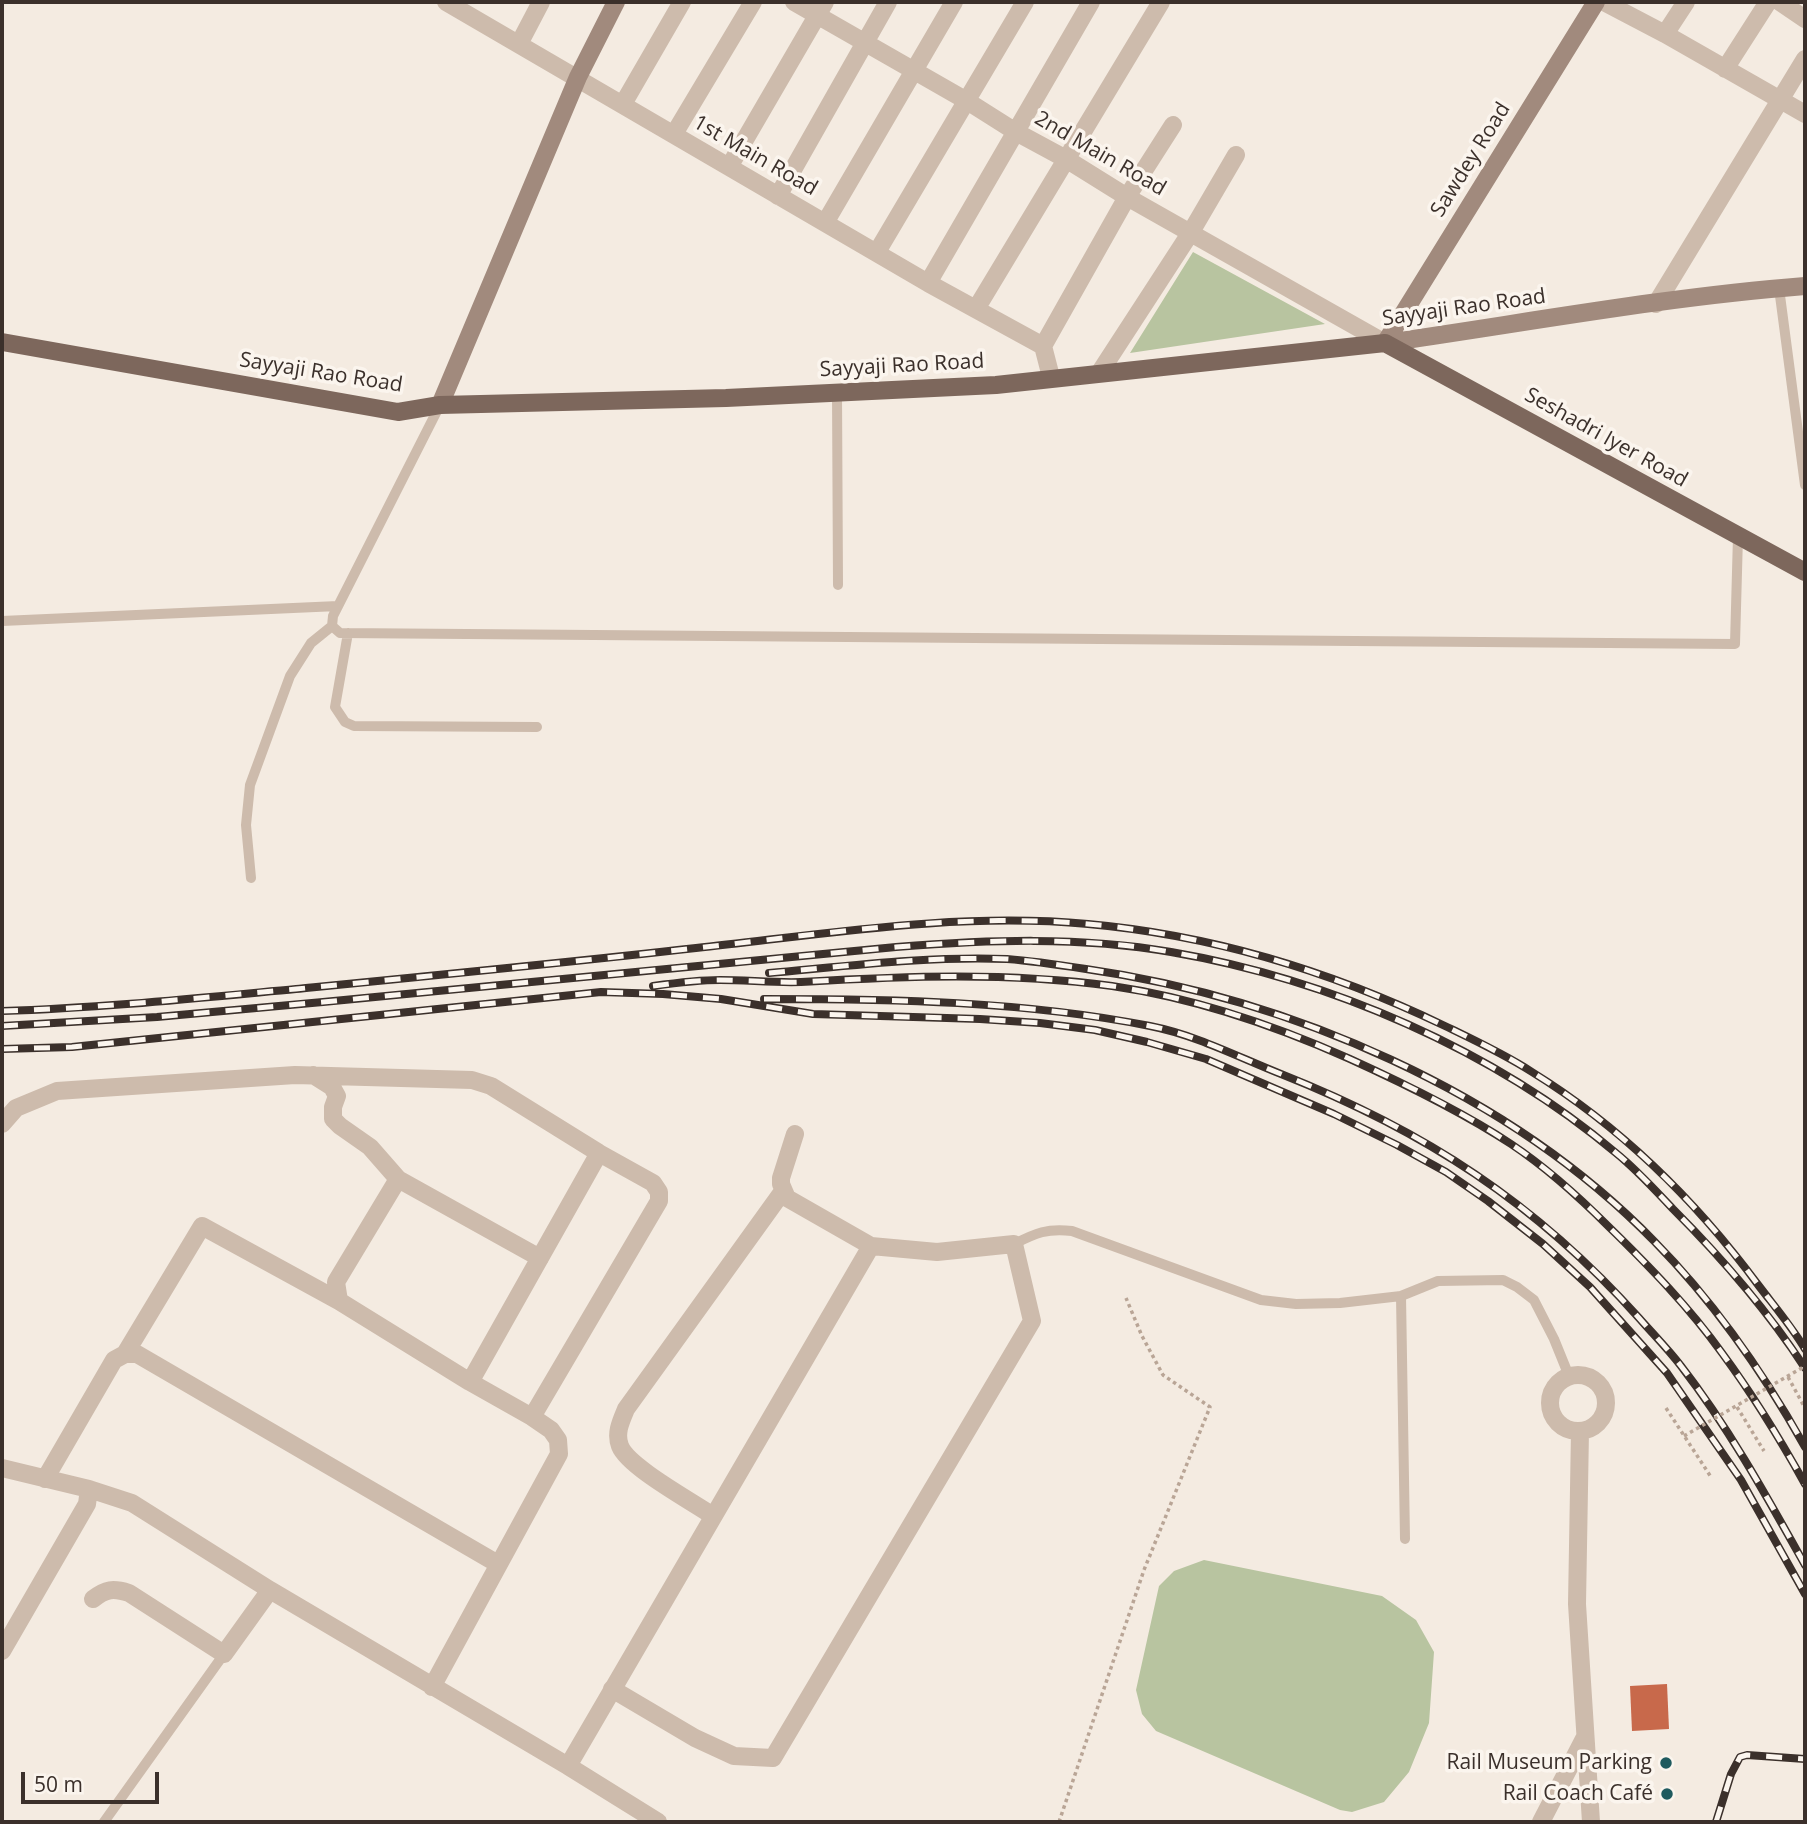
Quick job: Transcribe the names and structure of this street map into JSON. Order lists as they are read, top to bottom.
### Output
{
  "streets": {
    "main road": ["Sayyaji Rao Road", "Seshadri Iyer Road"],
    "street": ["2nd Main Road", "1st Main Road", "Sawdey Road"]
  },
  "crossings": [
    ["2nd Main Road", "Sawdey Road"],
    ["2nd Main Road", "Sayyaji Rao Road"],
    ["2nd Main Road", "Seshadri Iyer Road"],
    ["Sawdey Road", "Sayyaji Rao Road"],
    ["Sawdey Road", "Seshadri Iyer Road"],
    ["Sayyaji Rao Road", "Seshadri Iyer Road"]
  ],
  "places": ["Rail Museum Parking", "Rail Coach Café"],
  "scale_bar": "50 m"
}
